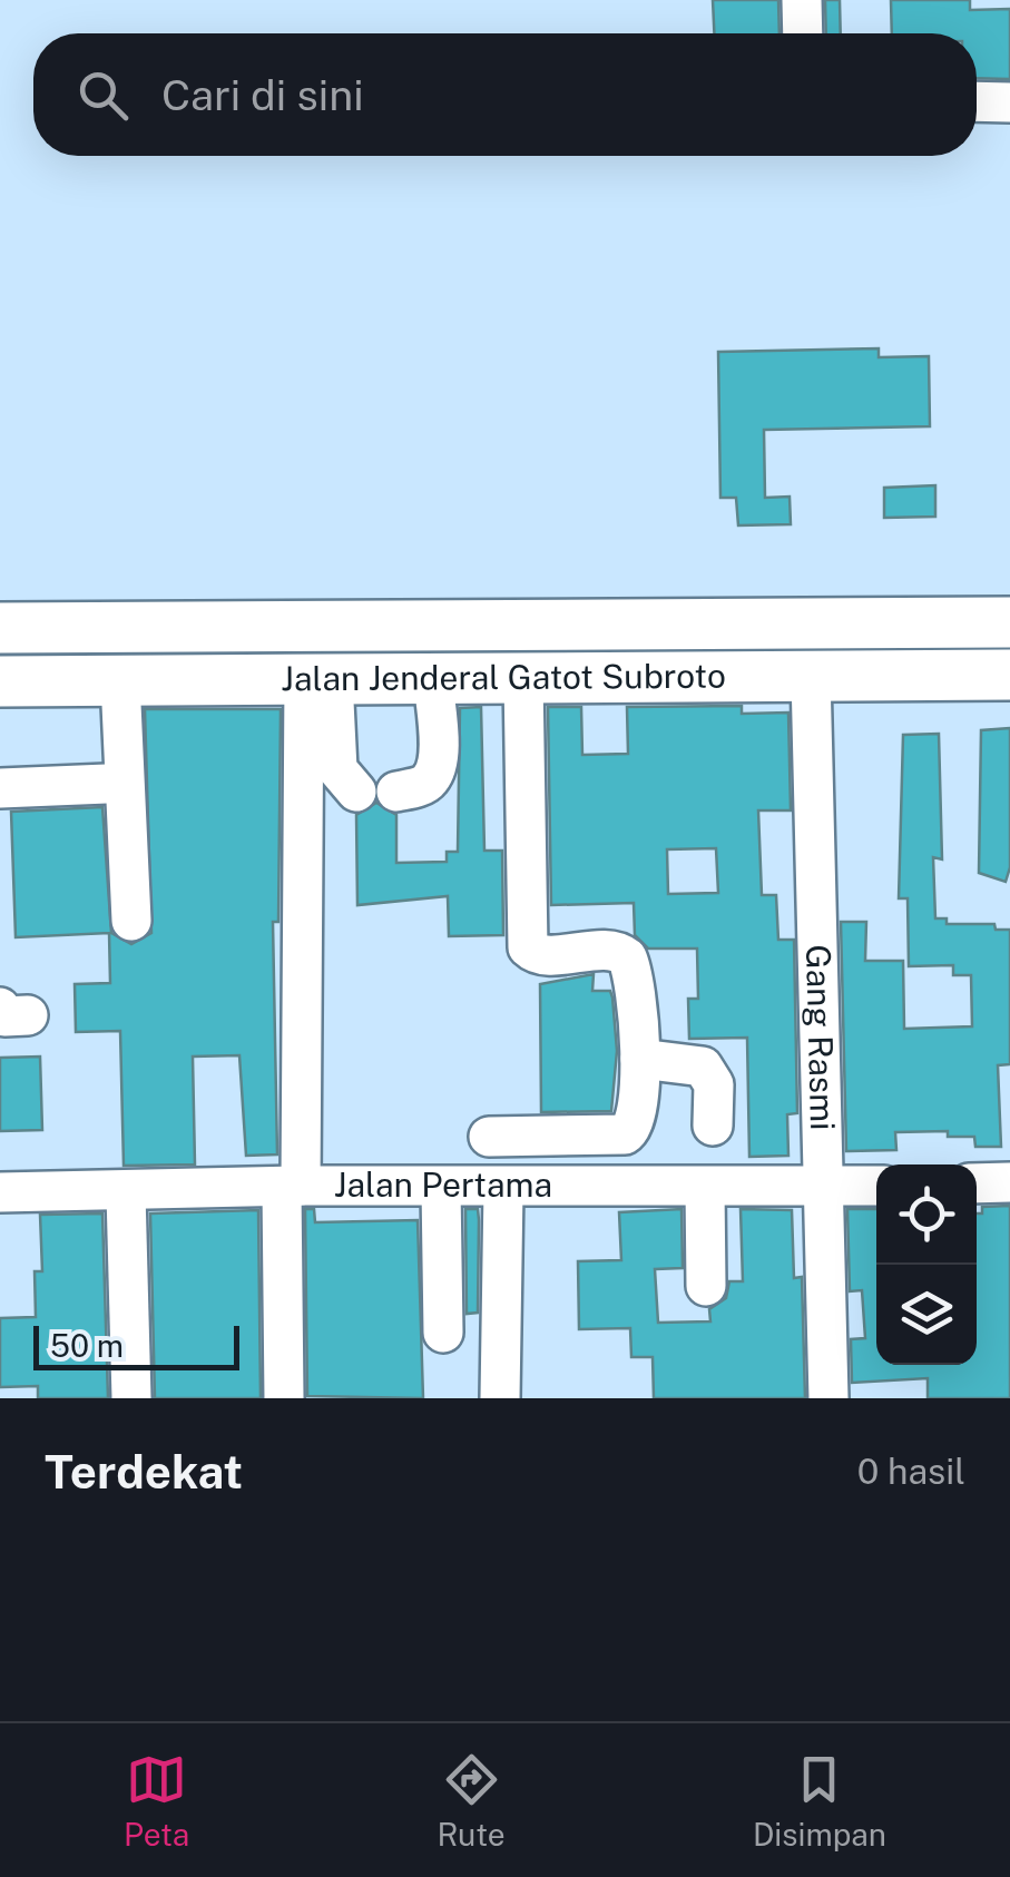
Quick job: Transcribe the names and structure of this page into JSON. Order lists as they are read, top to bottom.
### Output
{
  "streets": {
    "main road": ["Jalan Jenderal Gatot Subroto"],
    "street": ["Gang Rasmi", "Jalan Pertama"]
  },
  "crossings": [
    ["Jalan Jenderal Gatot Subroto", "Gang Rasmi"],
    ["Gang Rasmi", "Jalan Pertama"]
  ],
  "scale_bar": "50 m",
  "page": {
    "search": "Cari di sini",
    "scale": "50 m",
    "heading": ["Terdekat", "0 hasil"],
    "nav": ["Peta", "Rute", "Disimpan"]
  }
}
